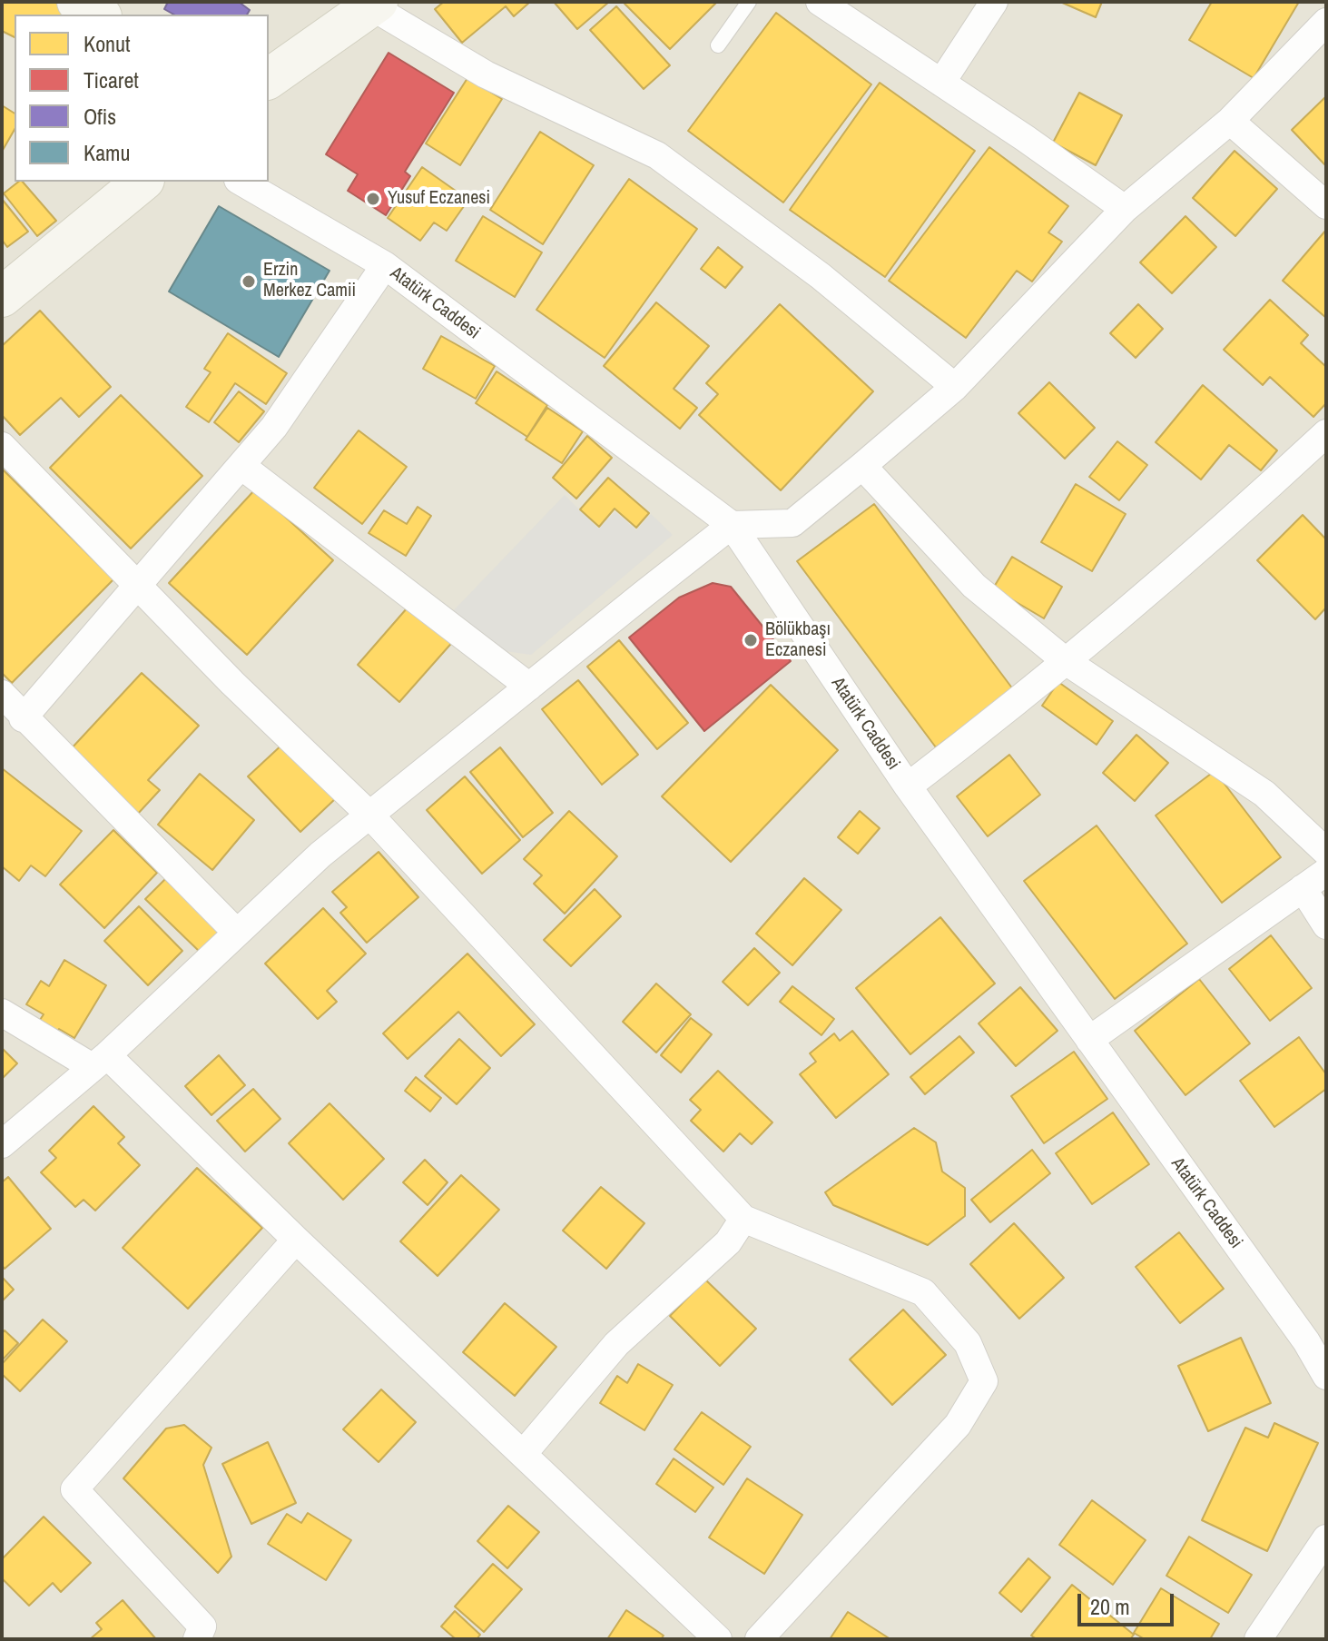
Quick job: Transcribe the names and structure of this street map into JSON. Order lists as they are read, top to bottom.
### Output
{
  "streets": {
    "street": ["Atatürk Caddesi"]
  },
  "places": ["Yusuf Eczanesi", "Erzin Merkez Camii", "Bölükbaşı Eczanesi"],
  "legend": [
    "Konut",
    "Ticaret",
    "Ofis",
    "Kamu"
  ],
  "scale_bar": "20 m"
}
